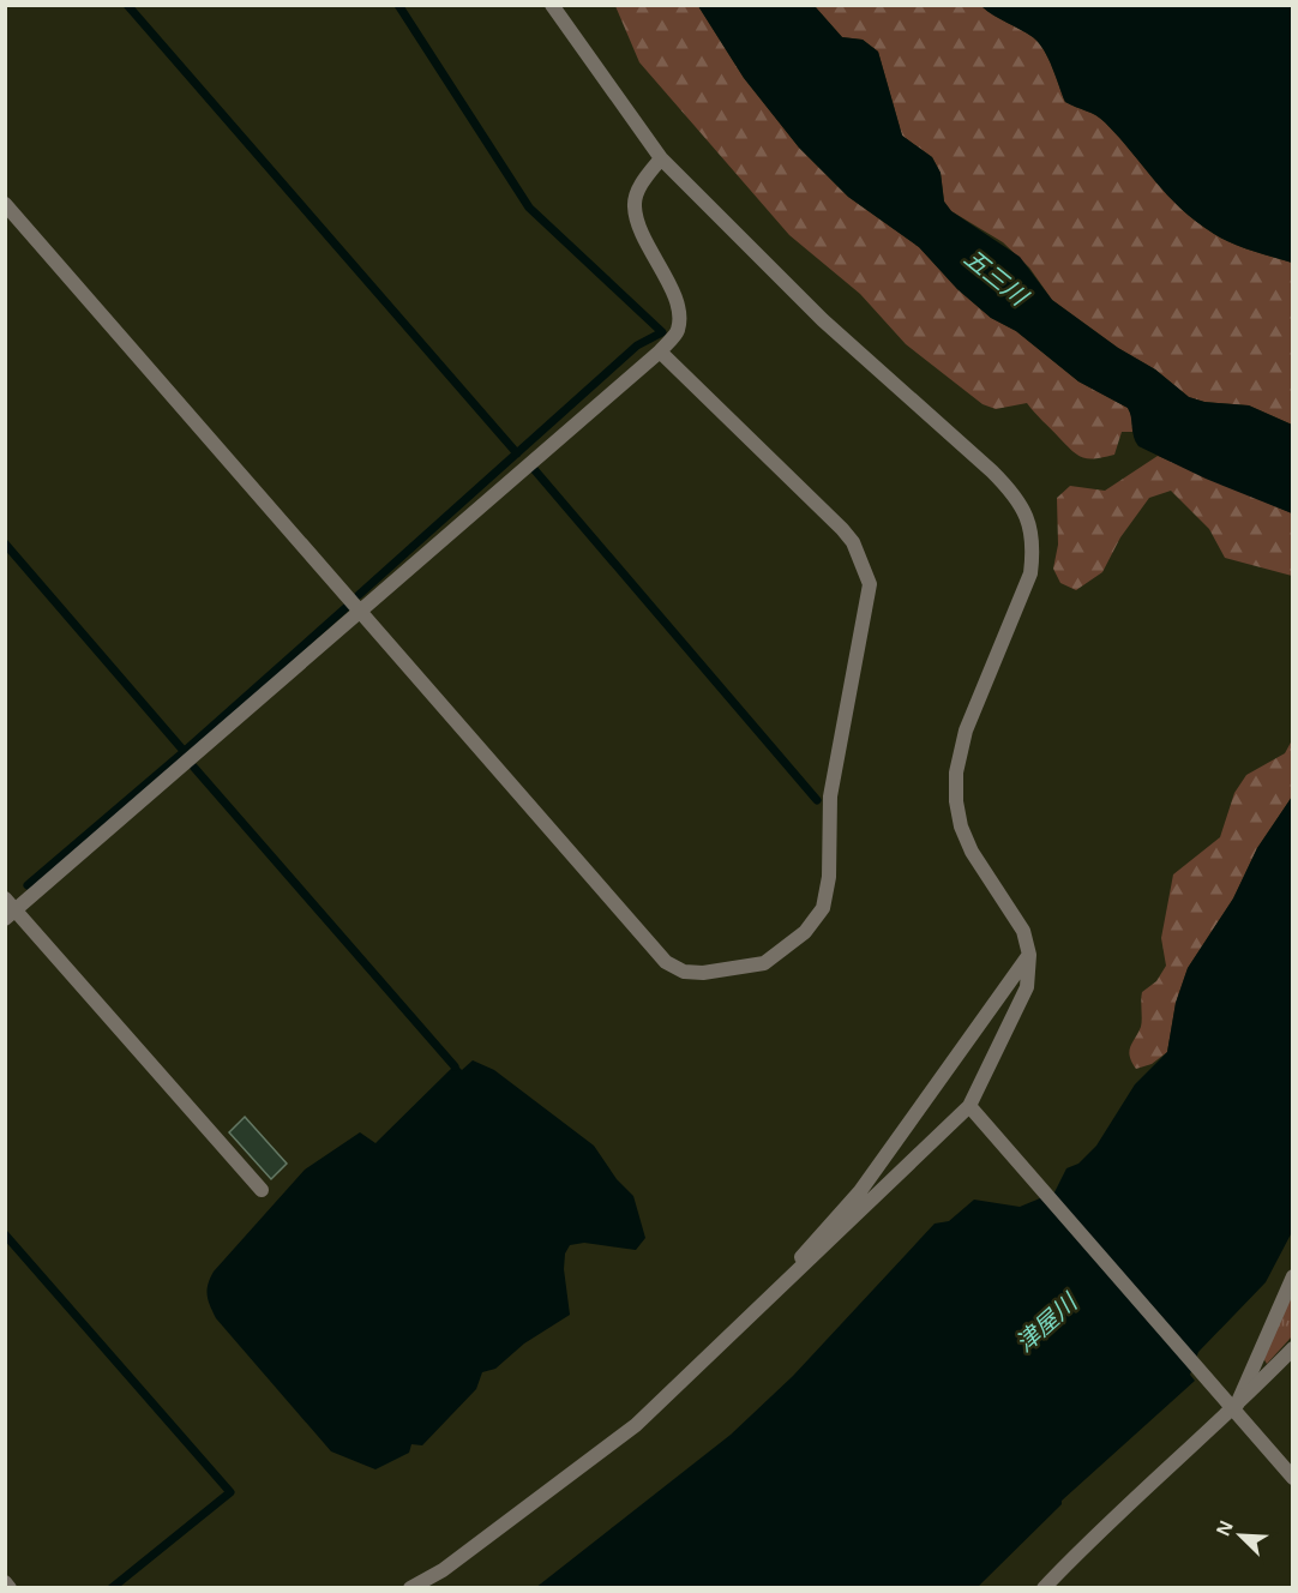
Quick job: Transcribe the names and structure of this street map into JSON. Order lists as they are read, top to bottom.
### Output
{
  "water": ["五三川", "津屋川"],
  "north": "top left"
}
